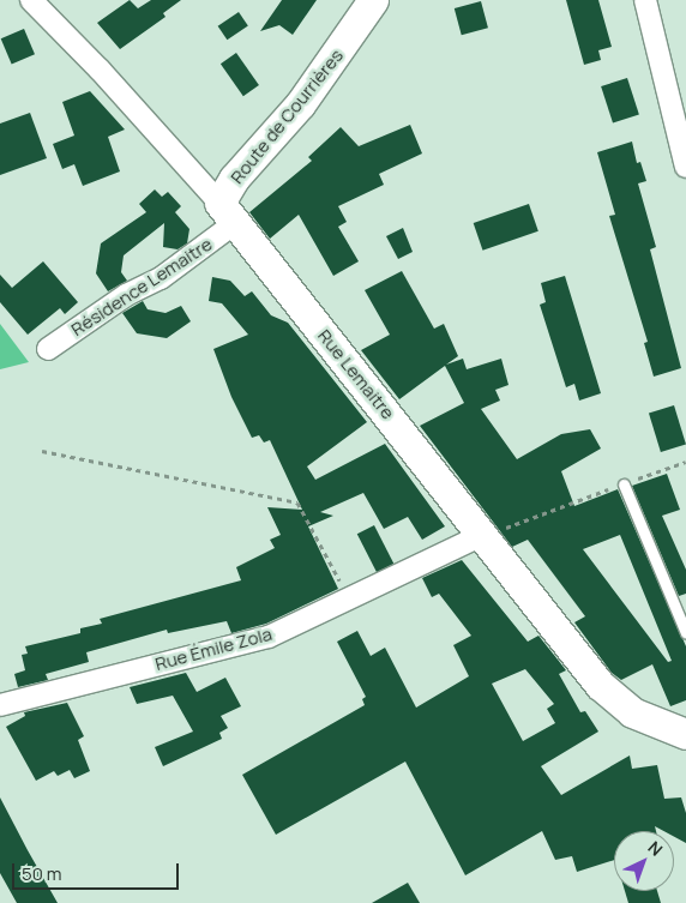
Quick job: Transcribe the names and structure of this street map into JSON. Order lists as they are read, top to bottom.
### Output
{
  "streets": {
    "street": [
      "Route de Courrières",
      "Résidence Lemaitre",
      "Rue Lemaitre",
      "Rue Émile Zola"
    ]
  },
  "crossings": [
    ["Route de Courrières", "Résidence Lemaitre"],
    ["Route de Courrières", "Rue Lemaitre"],
    ["Résidence Lemaitre", "Rue Lemaitre"],
    ["Rue Lemaitre", "Rue Émile Zola"]
  ],
  "scale_bar": "50 m",
  "north": "top right"
}
